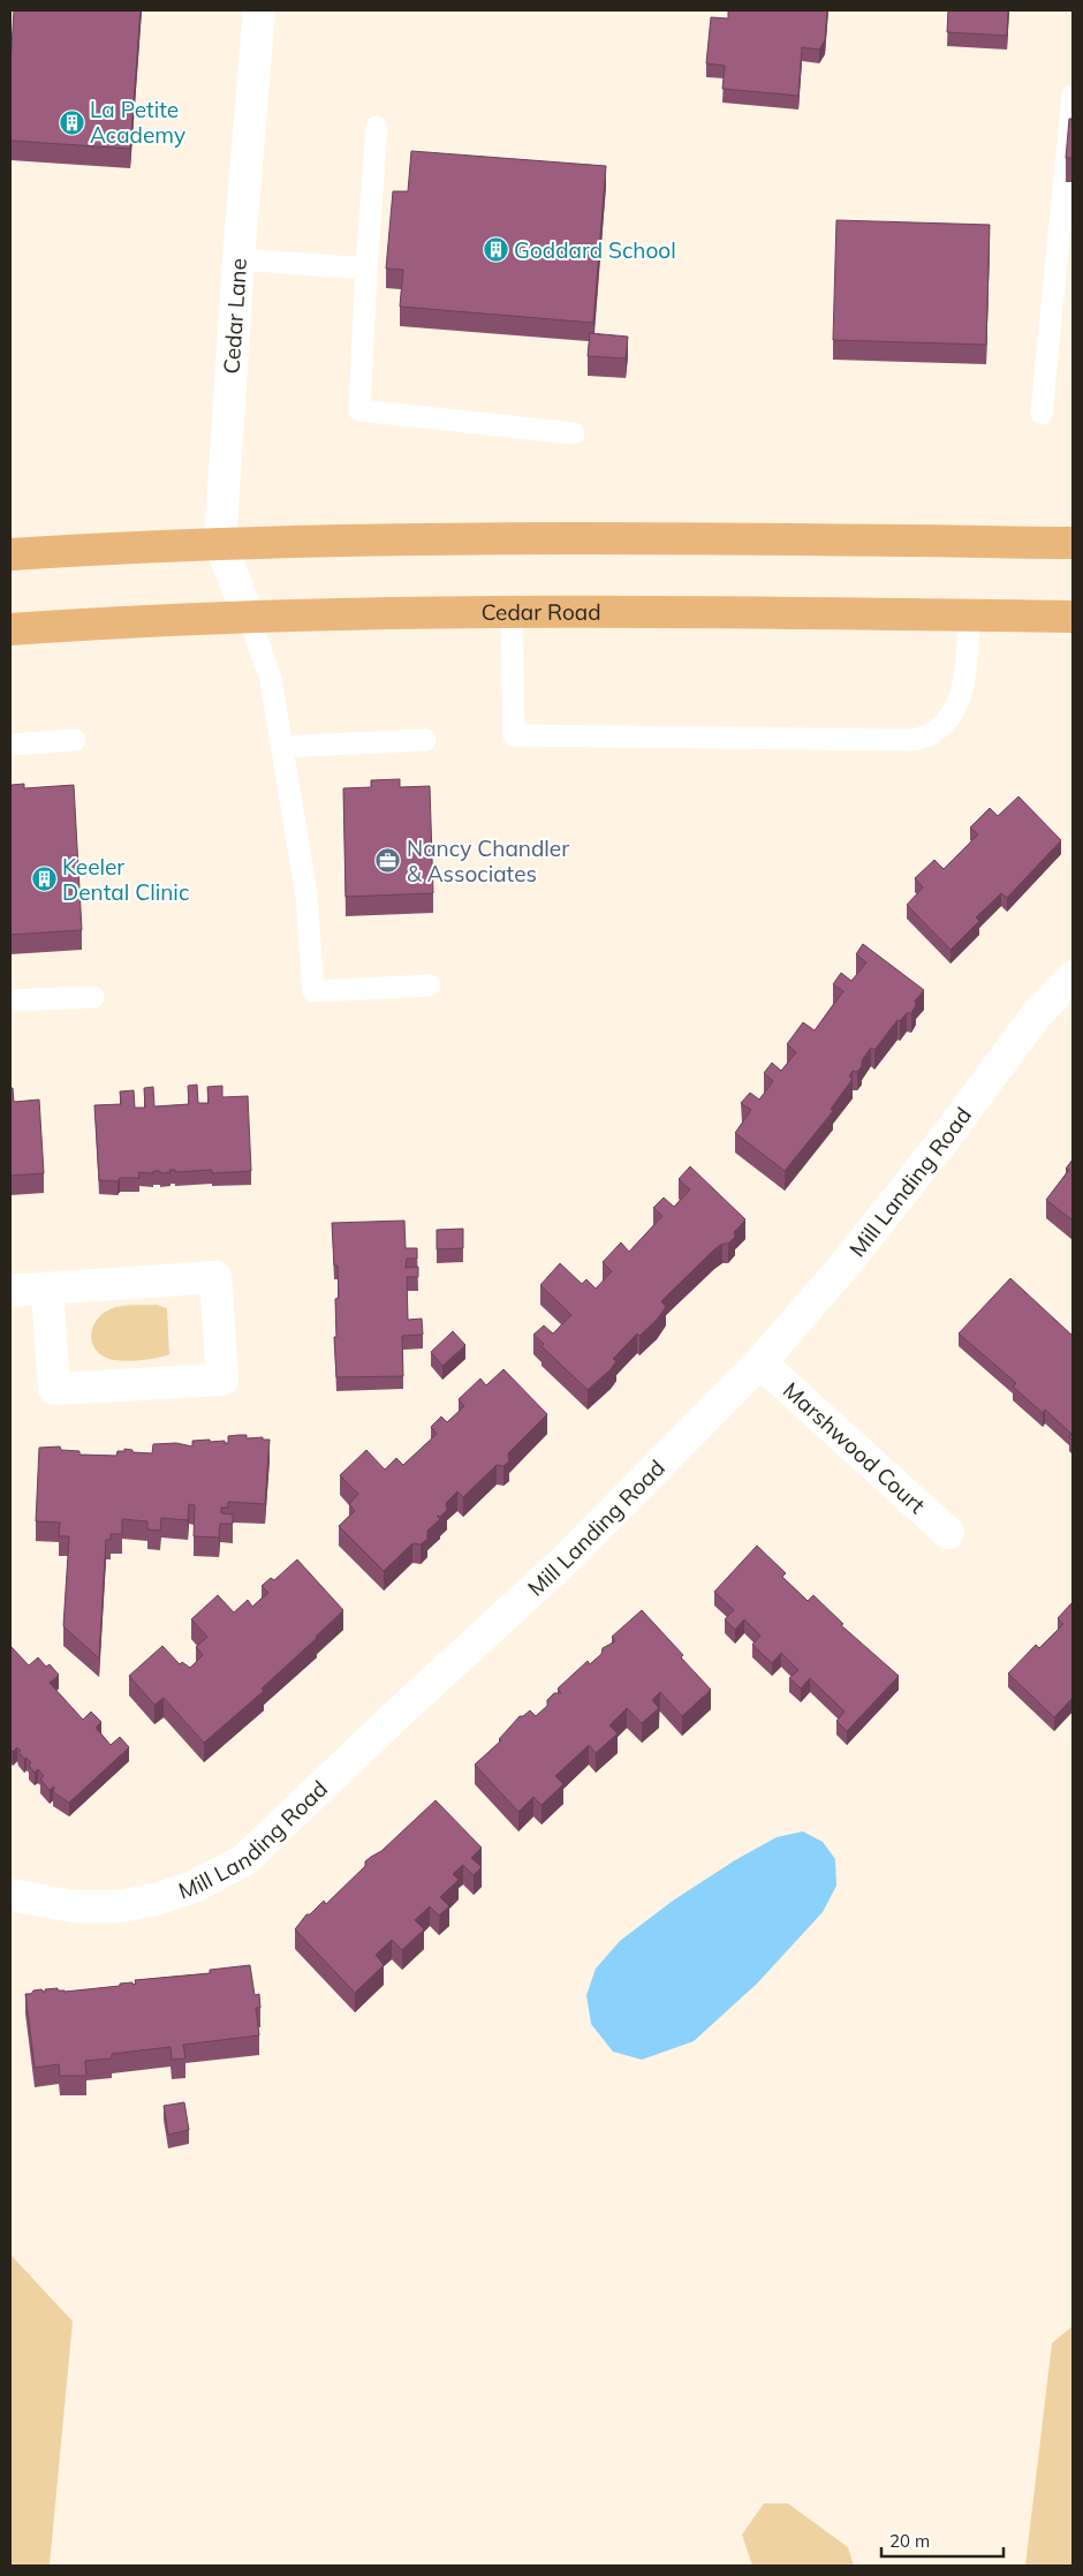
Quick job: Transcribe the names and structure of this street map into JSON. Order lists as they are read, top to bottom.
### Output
{
  "streets": {
    "main road": ["Cedar Road"],
    "street": ["Cedar Lane", "Mill Landing Road", "Marshwood Court"]
  },
  "crossings": [
    ["Cedar Lane", "Cedar Road"],
    ["Mill Landing Road", "Marshwood Court"]
  ],
  "places": {
    "building": ["La Petite Academy", "Goddard School", "Keeler Dental Clinic"],
    "office": ["Nancy Chandler & Associates"]
  },
  "scale_bar": "20 m"
}
